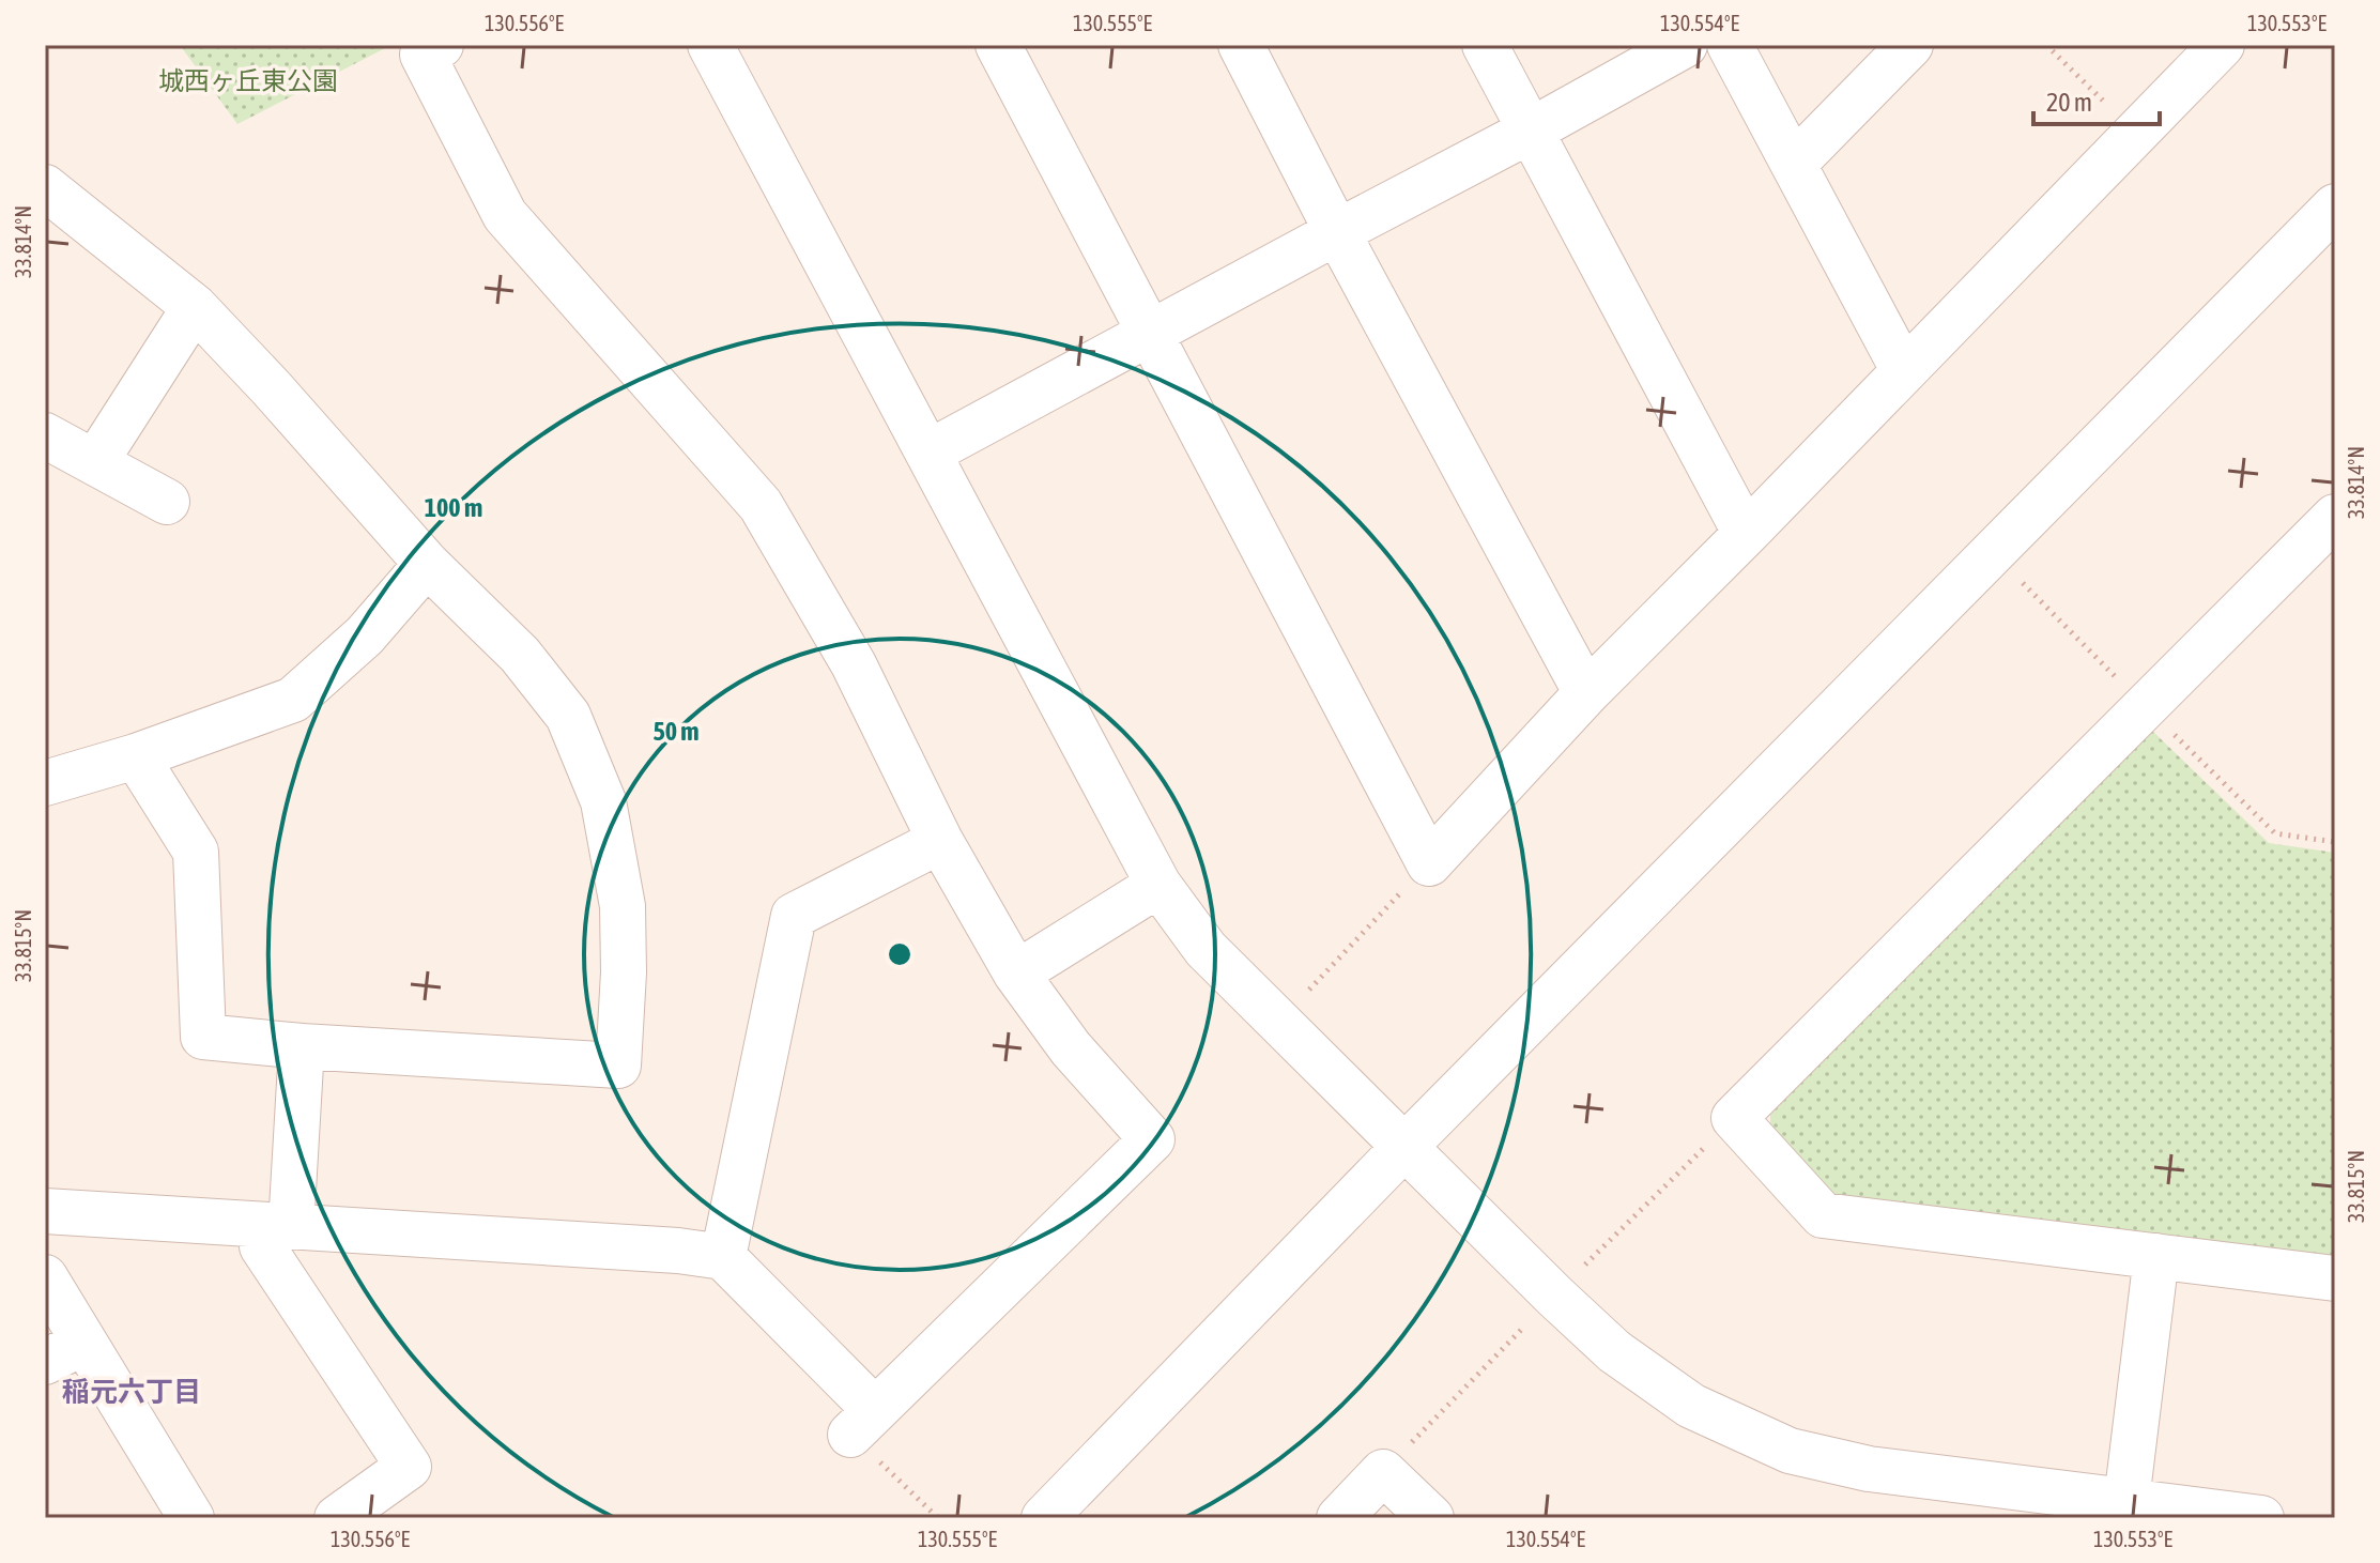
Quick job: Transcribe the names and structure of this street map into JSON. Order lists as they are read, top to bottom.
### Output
{
  "districts": ["稲元六丁目"],
  "parks": ["城西ヶ丘東公園"],
  "scale_bar": "20 m",
  "coordinates": [
    "130.556°E",
    "130.555°E",
    "130.554°E",
    "130.553°E",
    "33.814°N",
    "33.815°N"
  ],
  "rings": ["100 m", "50 m"]
}
